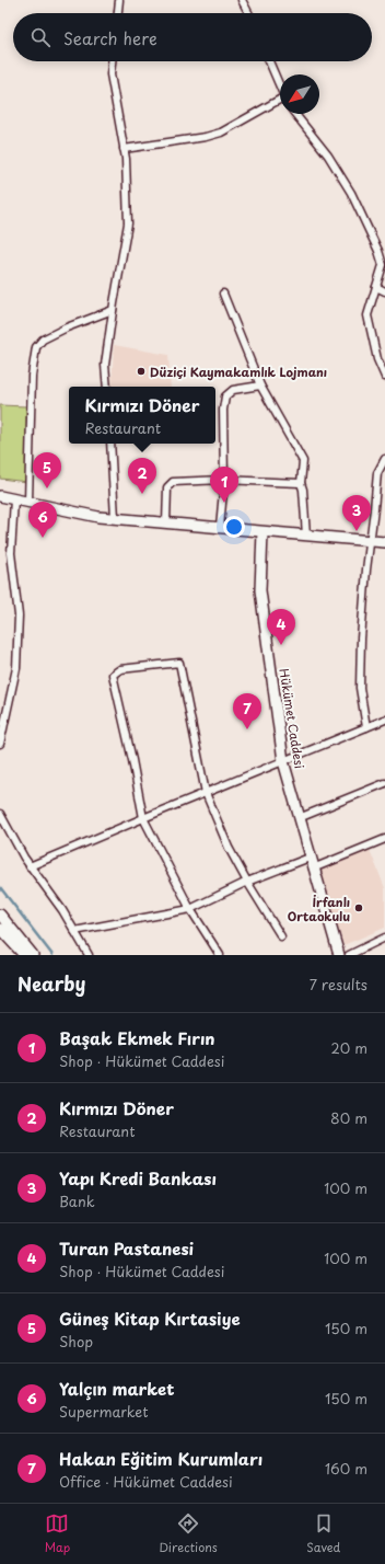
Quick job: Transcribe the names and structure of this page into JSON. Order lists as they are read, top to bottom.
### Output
{
  "streets": {
    "street": ["Hükümet Caddesi"]
  },
  "places": ["Düziçi Kaymakamlık Lojmanı", "İrfanlı Ortaokulu"],
  "north": "bottom left",
  "page": {
    "search": "Search here",
    "popup": ["Kırmızı Döner", "Restaurant"],
    "pins": [
      "5",
      "2",
      "1",
      "3",
      "6",
      "4",
      "7"
    ],
    "heading": ["Nearby", "7 results"],
    "list": [
      {
        "mark": "1",
        "name": "Başak Ekmek Fırın",
        "note": "Shop · Hükümet Caddesi",
        "value": "20 m"
      },
      {
        "mark": "2",
        "name": "Kırmızı Döner",
        "note": "Restaurant",
        "value": "80 m"
      },
      {
        "mark": "3",
        "name": "Yapı Kredi Bankası",
        "note": "Bank",
        "value": "100 m"
      },
      {
        "mark": "4",
        "name": "Turan Pastanesi",
        "note": "Shop · Hükümet Caddesi",
        "value": "100 m"
      },
      {
        "mark": "5",
        "name": "Güneş Kitap Kırtasiye",
        "note": "Shop",
        "value": "150 m"
      },
      {
        "mark": "6",
        "name": "Yalçın market",
        "note": "Supermarket",
        "value": "150 m"
      },
      {
        "mark": "7",
        "name": "Hakan Eğitim Kurumları",
        "note": "Office · Hükümet Caddesi",
        "value": "160 m"
      }
    ],
    "nav": ["Map", "Directions", "Saved"]
  }
}
